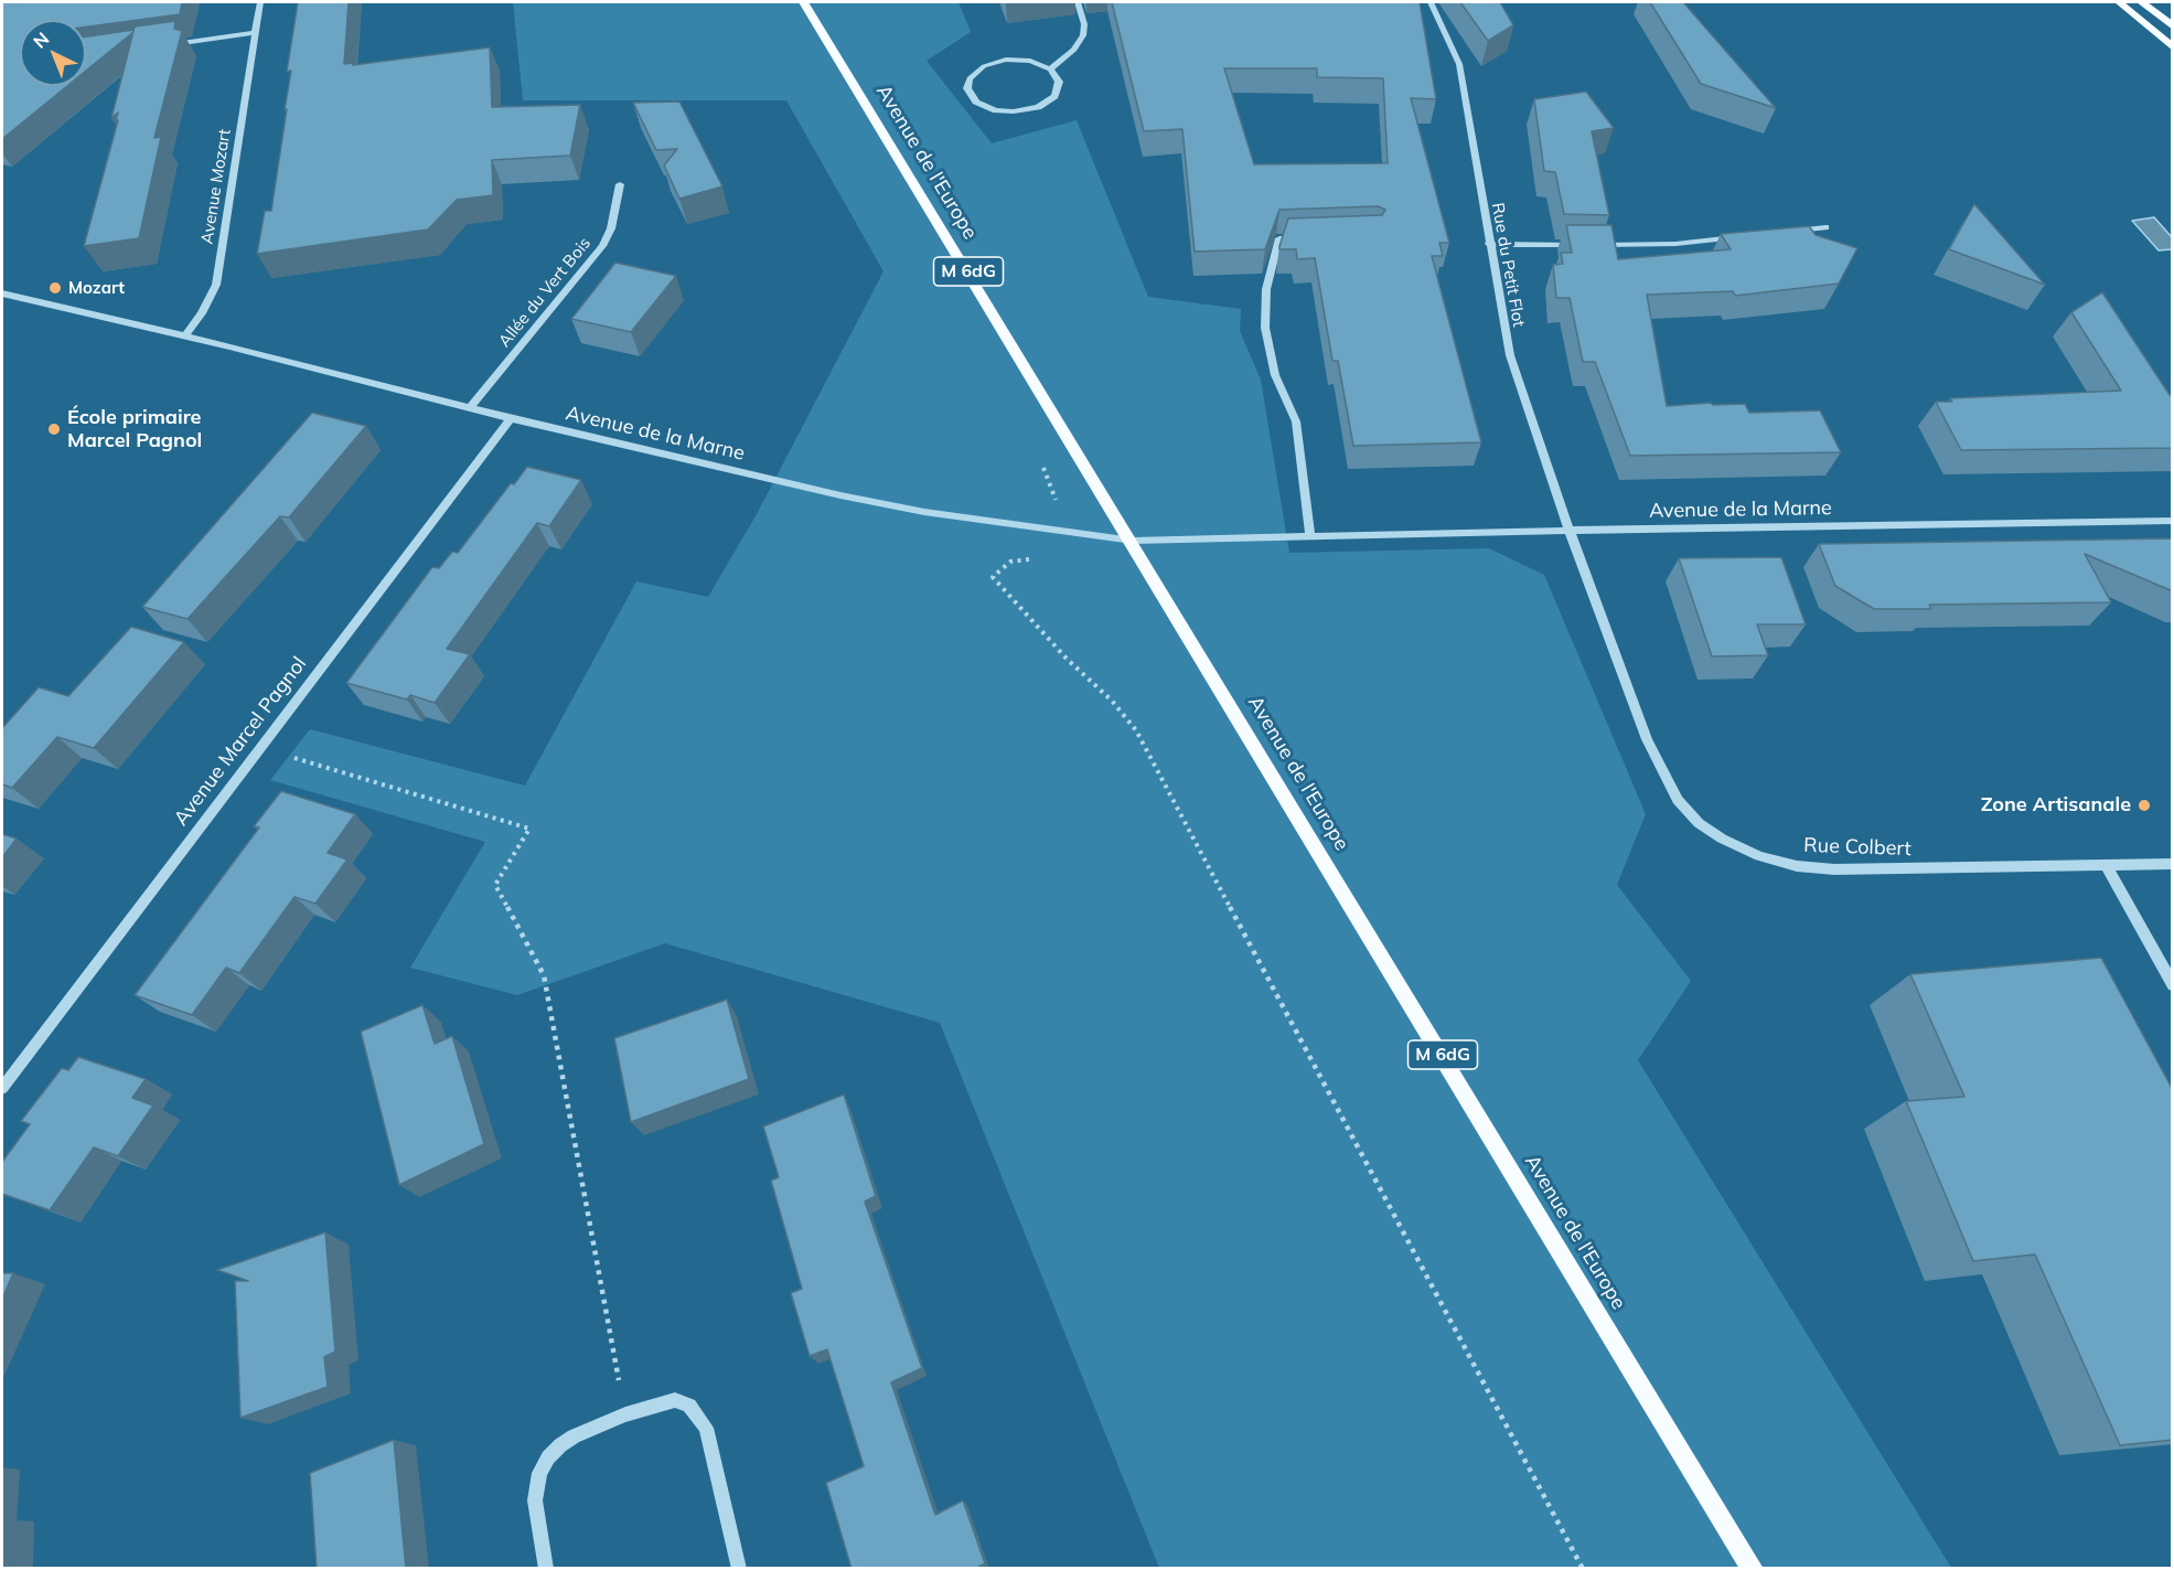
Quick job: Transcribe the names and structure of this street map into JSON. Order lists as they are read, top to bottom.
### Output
{
  "streets": {
    "main road": ["Avenue de l'Europe", "M 6dG"],
    "street": [
      "Avenue Mozart",
      "Rue du Petit Flot",
      "Allée du Vert Bois",
      "Avenue de la Marne",
      "Avenue Marcel Pagnol",
      "Rue Colbert"
    ]
  },
  "crossings": [
    ["Avenue de l'Europe", "Avenue de la Marne"],
    ["Avenue Mozart", "Avenue de la Marne"],
    ["Rue du Petit Flot", "Avenue de la Marne"],
    ["Rue du Petit Flot", "Rue Colbert"],
    ["Allée du Vert Bois", "Avenue de la Marne"],
    ["Avenue de la Marne", "Avenue Marcel Pagnol"],
    ["Avenue de la Marne", "Rue Colbert"]
  ],
  "places": ["Mozart", "École primaire Marcel Pagnol", "Zone Artisanale"],
  "north": "top left"
}
